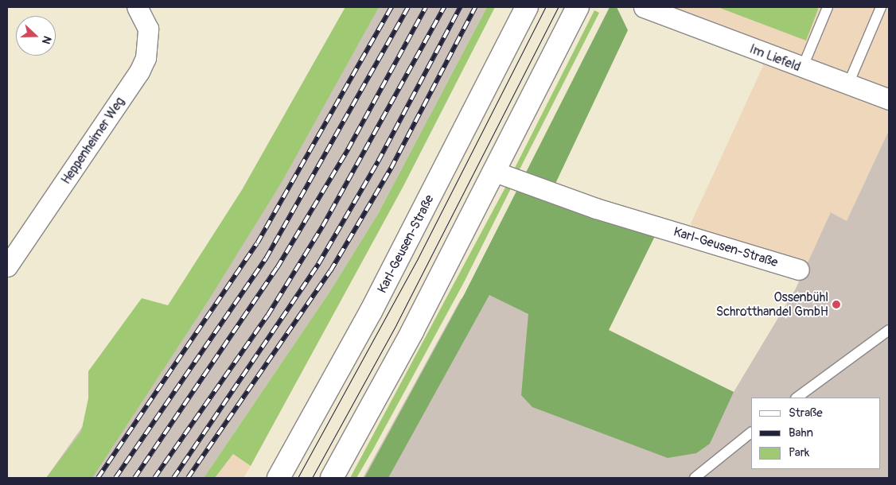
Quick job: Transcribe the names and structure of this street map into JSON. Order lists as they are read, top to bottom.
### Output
{
  "streets": {
    "main road": ["Karl-Geusen-Straße"],
    "street": ["Im Liefeld", "Heppenheimer Weg"]
  },
  "places": ["Ossenbühl Schrotthandel GmbH"],
  "legend": ["Straße", "Bahn", "Park"],
  "north": "right"
}
